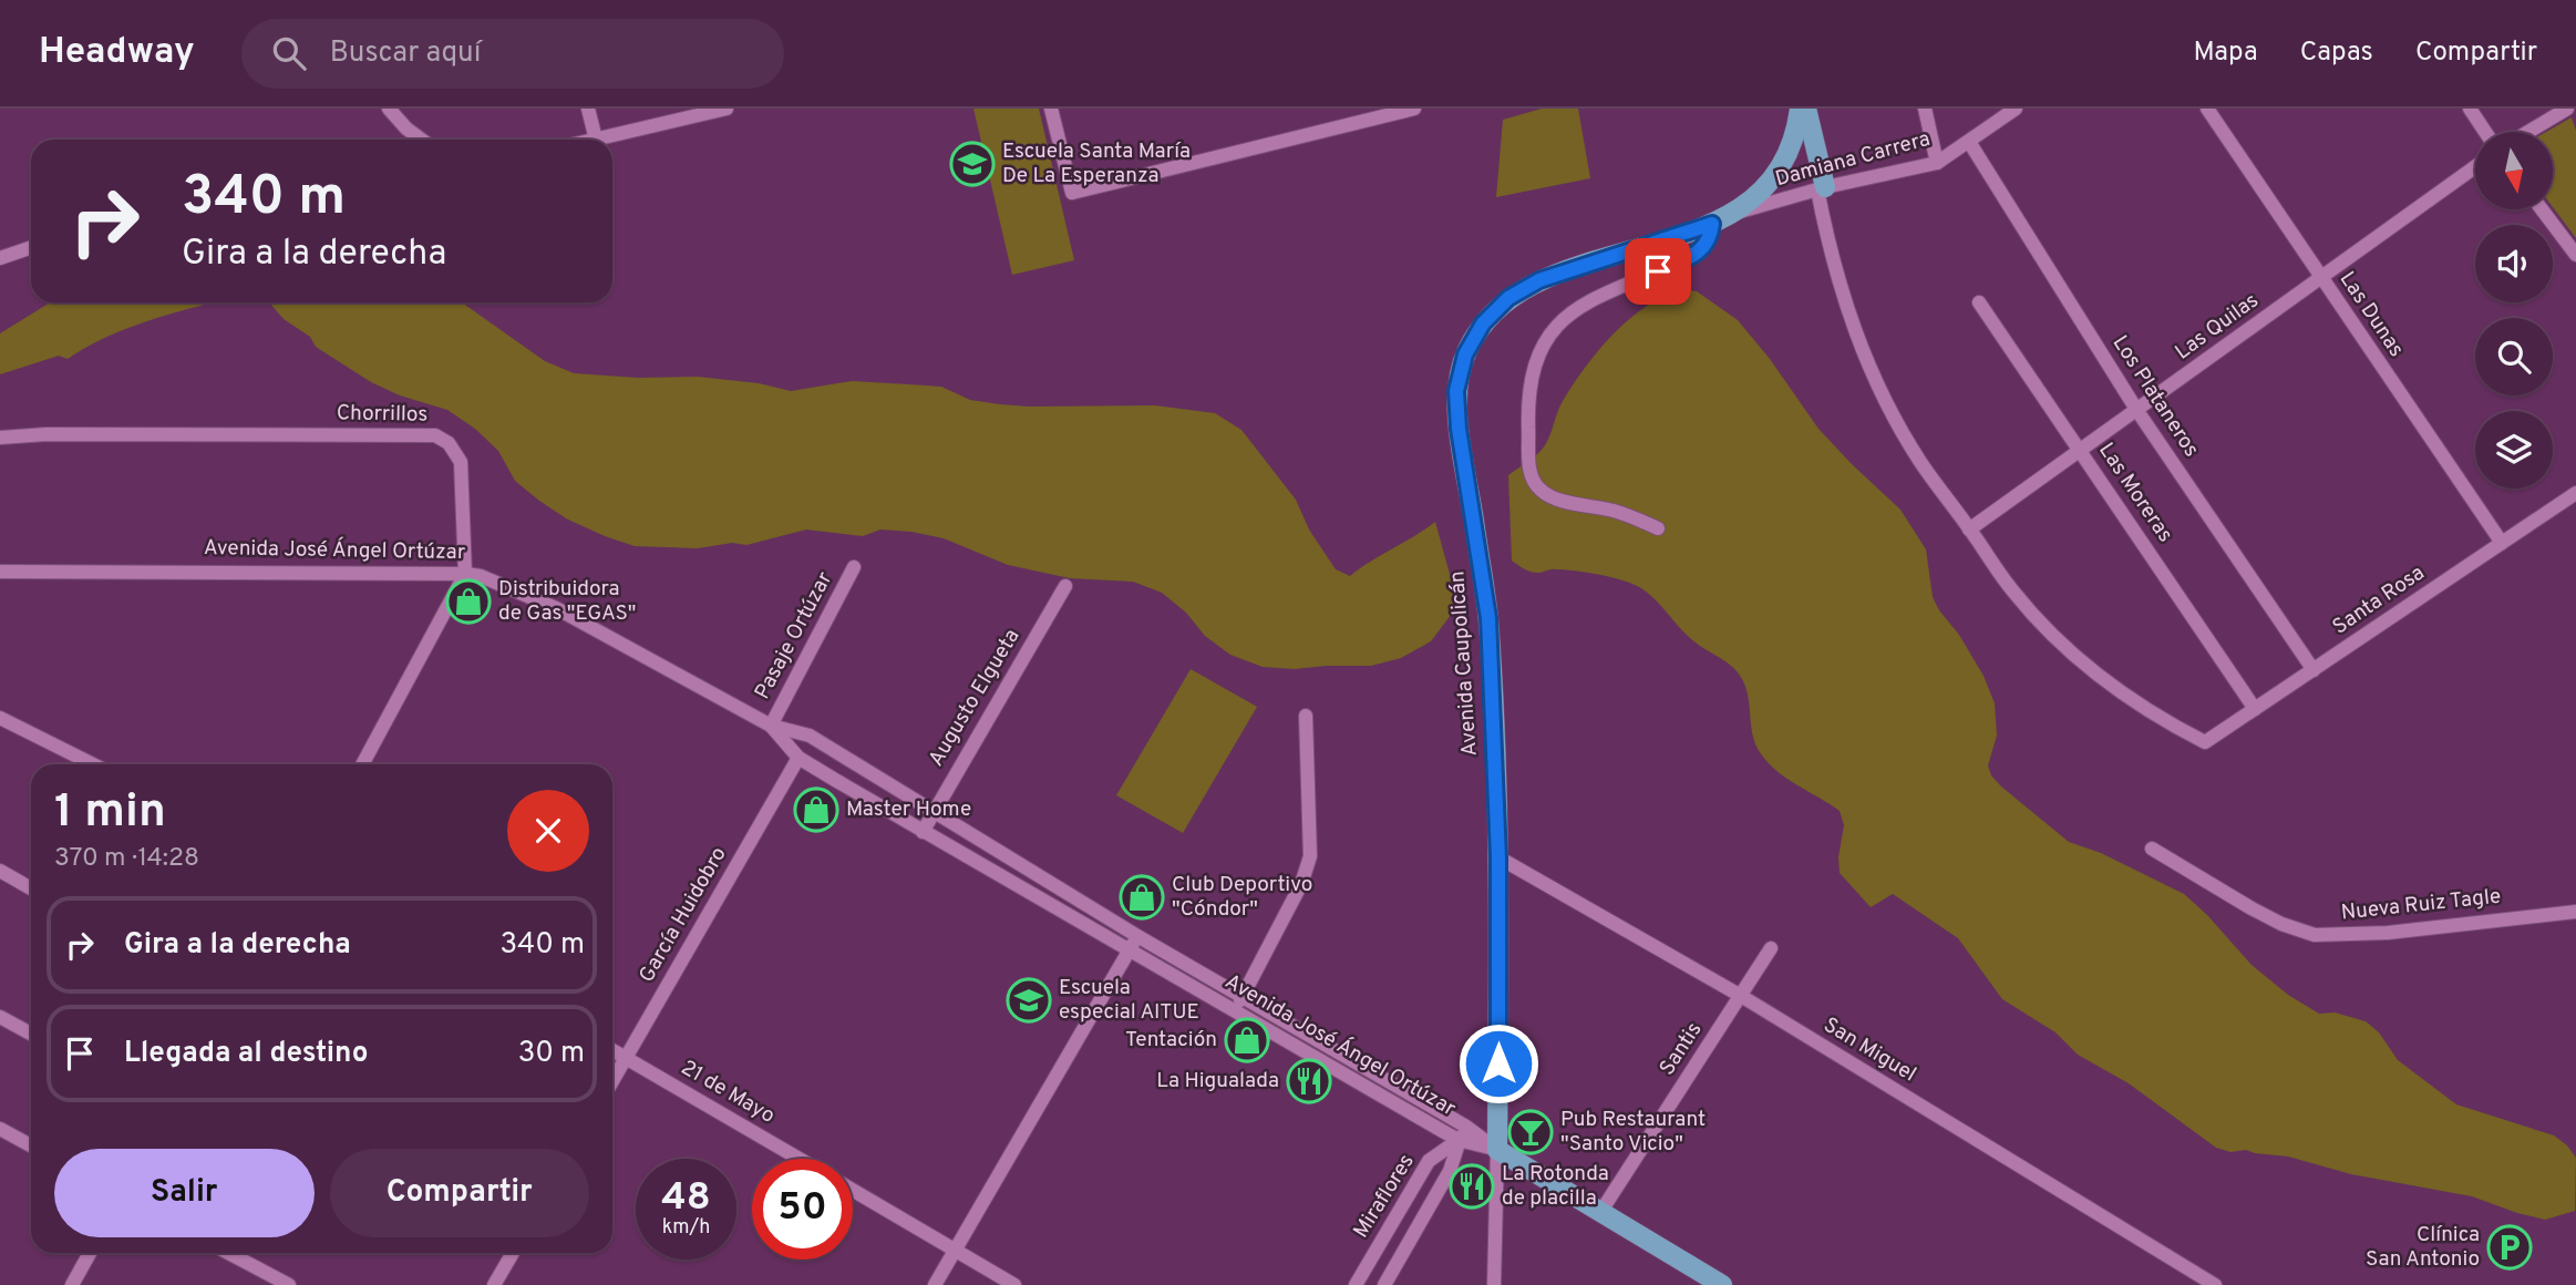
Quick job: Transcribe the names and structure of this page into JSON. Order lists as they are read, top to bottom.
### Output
{
  "streets": {
    "main road": ["Avenida José Ángel Ortúzar", "Avenida Caupolicán"],
    "street": [
      "Damiana Carrera",
      "Las Dunas",
      "Las Quilas",
      "Los Plataneros",
      "Chorrillos",
      "Las Moreras",
      "Santa Rosa",
      "Pasaje Ortúzar",
      "Augusto Elgueta",
      "Nueva Ruiz Tagle",
      "García Huidobro",
      "Santis",
      "San Miguel",
      "21 de Mayo",
      "Miraflores"
    ]
  },
  "crossings": [
    ["Damiana Carrera", "Los Plataneros"],
    ["Damiana Carrera", "Avenida Caupolicán"],
    ["Las Dunas", "Las Quilas"],
    ["Las Dunas", "Santa Rosa"],
    ["Las Quilas", "Los Plataneros"],
    ["Las Quilas", "Las Moreras"],
    ["Las Quilas", "Santa Rosa"],
    ["Los Plataneros", "Santa Rosa"],
    ["Chorrillos", "Avenida José Ángel Ortúzar"],
    ["Las Moreras", "Santa Rosa"],
    ["Avenida José Ángel Ortúzar", "Pasaje Ortúzar"],
    ["Avenida José Ángel Ortúzar", "Avenida Caupolicán"],
    ["Avenida José Ángel Ortúzar", "Augusto Elgueta"],
    ["Avenida José Ángel Ortúzar", "García Huidobro"],
    ["Avenida José Ángel Ortúzar", "Santis"],
    ["Avenida José Ángel Ortúzar", "Miraflores"],
    ["Avenida Caupolicán", "San Miguel"],
    ["García Huidobro", "21 de Mayo"],
    ["Santis", "San Miguel"]
  ],
  "places": {
    "school or university": ["Escuela Santa María De La Esperanza", "Escuela especial AITUE"],
    "shop": [
      "Distribuidora de Gas \"EGAS\"",
      "Master Home",
      "Club Deportivo \"Cóndor\"",
      "Tentación"
    ],
    "restaurant": ["La Higualada", "La Rotonda de placilla"],
    "bar": ["Pub Restaurant \"Santo Vicio\""],
    "parking": ["Clínica San Antonio"]
  },
  "north": "bottom",
  "page": {
    "header": "Headway",
    "search": "Buscar aquí",
    "nav": ["Mapa", "Capas", "Compartir"],
    "turn": ["340 m", "Gira a la derecha"],
    "heading": ["1 min", "370 m · 14:28"],
    "list": [
      {
        "name": "Gira a la derecha",
        "value": "340 m"
      },
      {
        "name": "Llegada al destino",
        "value": "30 m"
      }
    ],
    "buttons": ["Salir", "Compartir"],
    "speed": "48 km/h",
    "limit": "50"
  }
}
